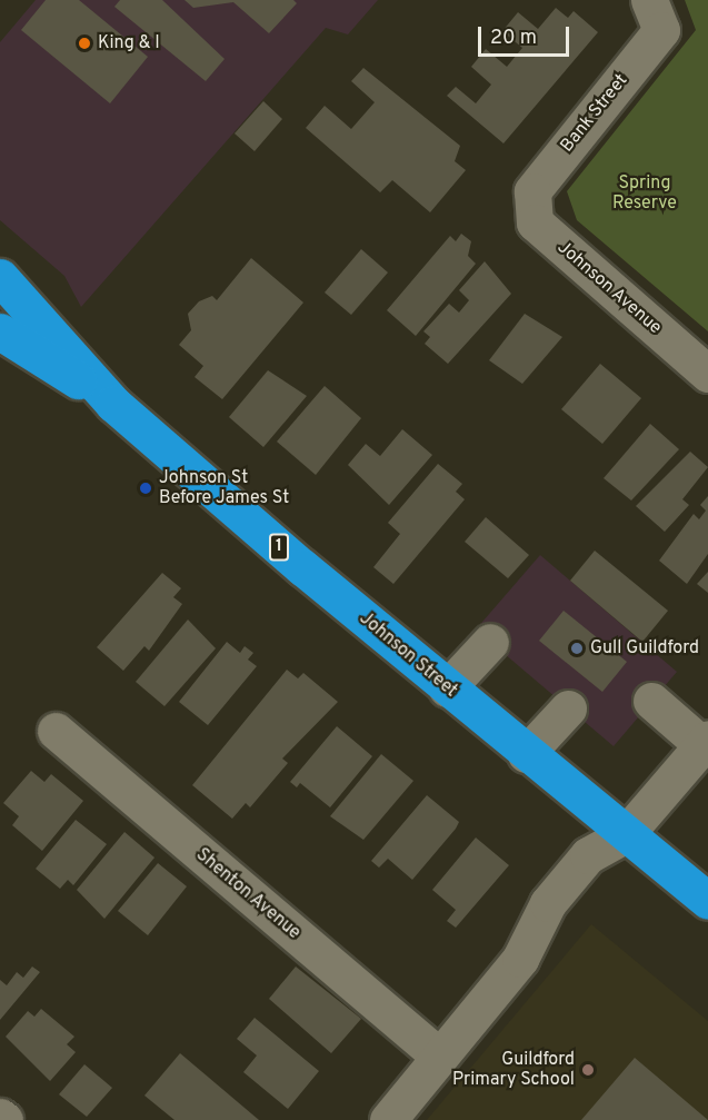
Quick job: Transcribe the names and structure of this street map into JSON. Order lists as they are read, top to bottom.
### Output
{
  "streets": {
    "highway": ["1", "Johnson Street"],
    "street": ["Bank Street", "Johnson Avenue", "Shenton Avenue"]
  },
  "crossings": [
    ["Bank Street", "Johnson Avenue"]
  ],
  "parks": ["Spring Reserve"],
  "places": [
    "King & I",
    "Johnson St Before James St",
    "Gull Guildford",
    "Guildford Primary School"
  ],
  "scale_bar": "20 m"
}
